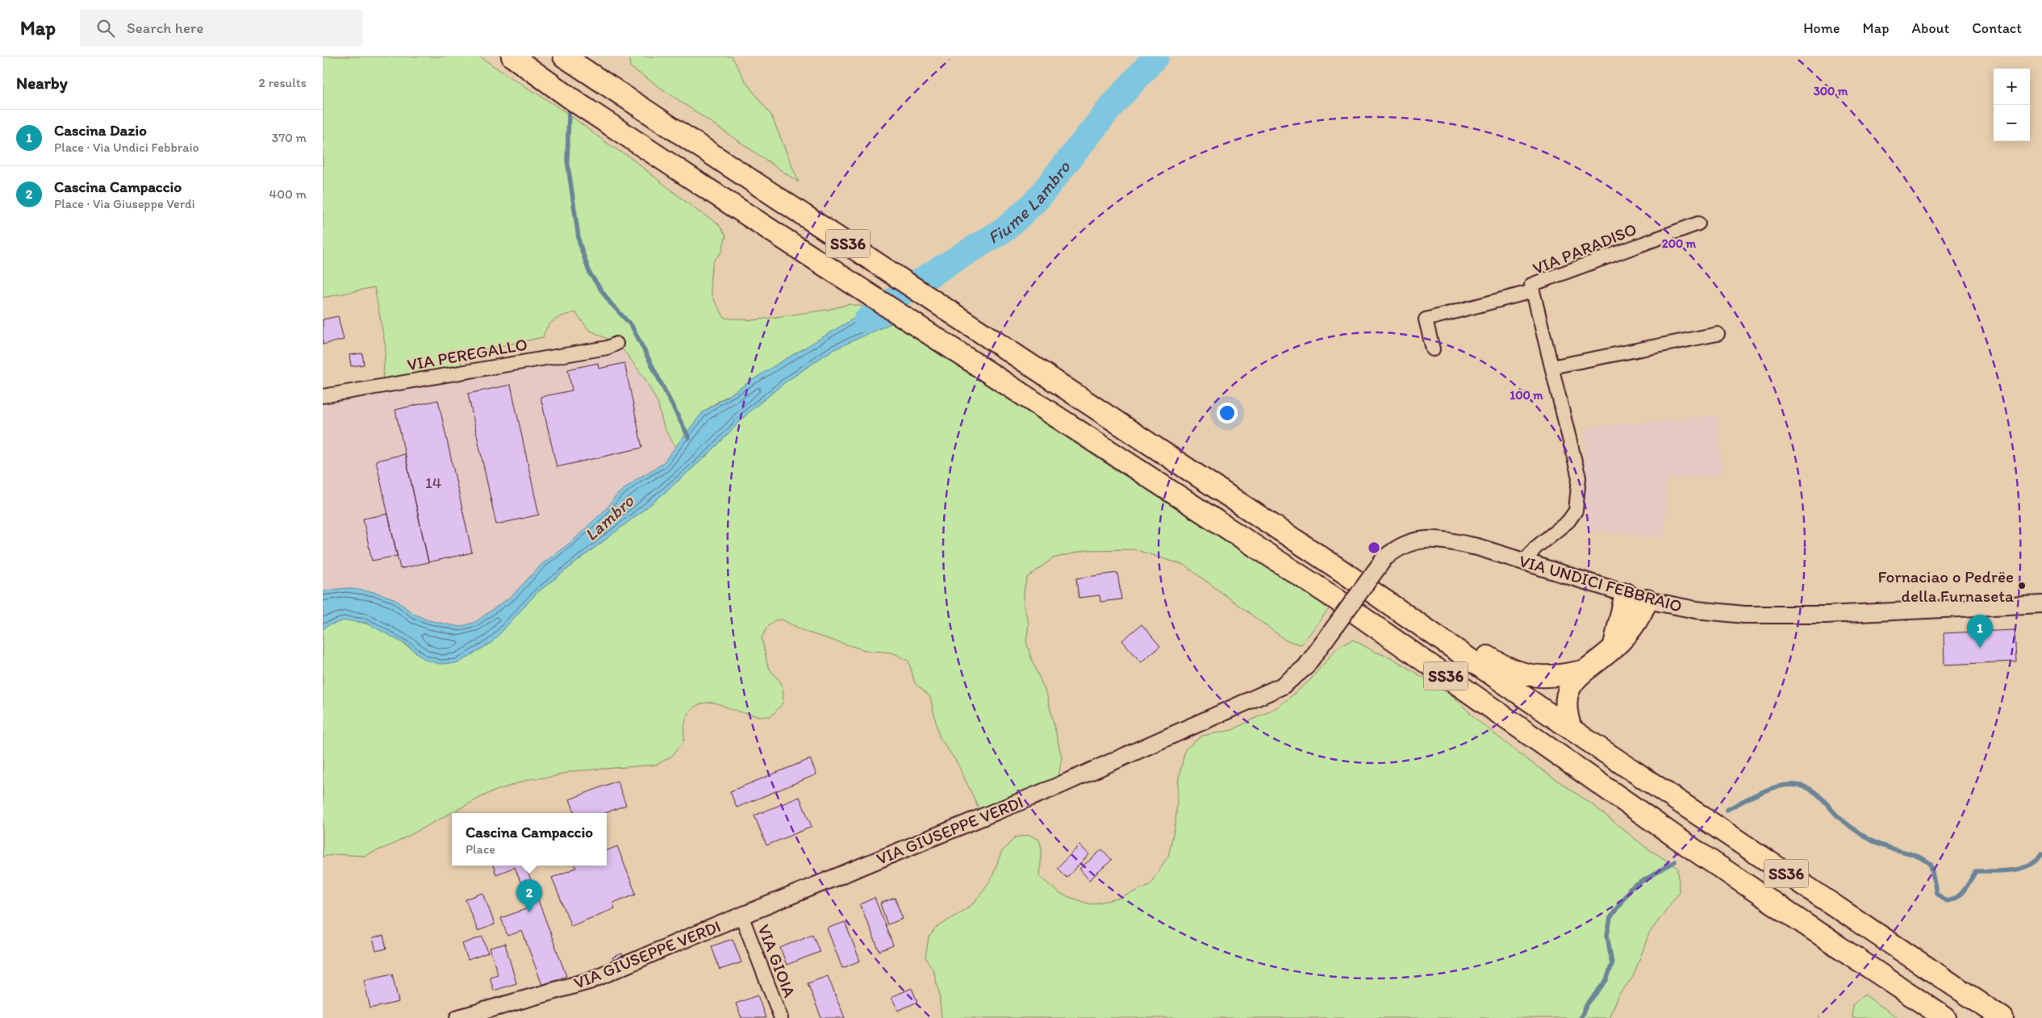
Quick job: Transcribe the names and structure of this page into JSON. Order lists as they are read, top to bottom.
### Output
{
  "streets": {
    "highway": ["SS36"],
    "street": [
      "VIA PARADISO",
      "VIA PEREGALLO",
      "VIA UNDICI FEBBRAIO",
      "VIA GIUSEPPE VERDI",
      "VIA GIOIA"
    ]
  },
  "crossings": [
    ["VIA PARADISO", "VIA UNDICI FEBBRAIO"],
    ["VIA UNDICI FEBBRAIO", "VIA GIUSEPPE VERDI"],
    ["VIA GIUSEPPE VERDI", "VIA GIOIA"]
  ],
  "water": ["Fiume Lambro", "Lambro"],
  "places": ["Fornaciao o Pedrëe della Furnaseta"],
  "house_numbers": ["14"],
  "page": {
    "header": "Map",
    "search": "Search here",
    "nav": [
      "Home",
      "Map",
      "About",
      "Contact"
    ],
    "heading": ["Nearby", "2 results"],
    "map_buttons": ["+", "−"],
    "list": [
      {
        "mark": "1",
        "name": "Cascina Dazio",
        "note": "Place · Via Undici Febbraio",
        "value": "370 m"
      },
      {
        "mark": "2",
        "name": "Cascina Campaccio",
        "note": "Place · Via Giuseppe Verdi",
        "value": "400 m"
      }
    ],
    "pins": ["1", "2"],
    "popup": ["Cascina Campaccio", "Place"]
  },
  "rings": ["300 m", "200 m", "100 m"]
}
